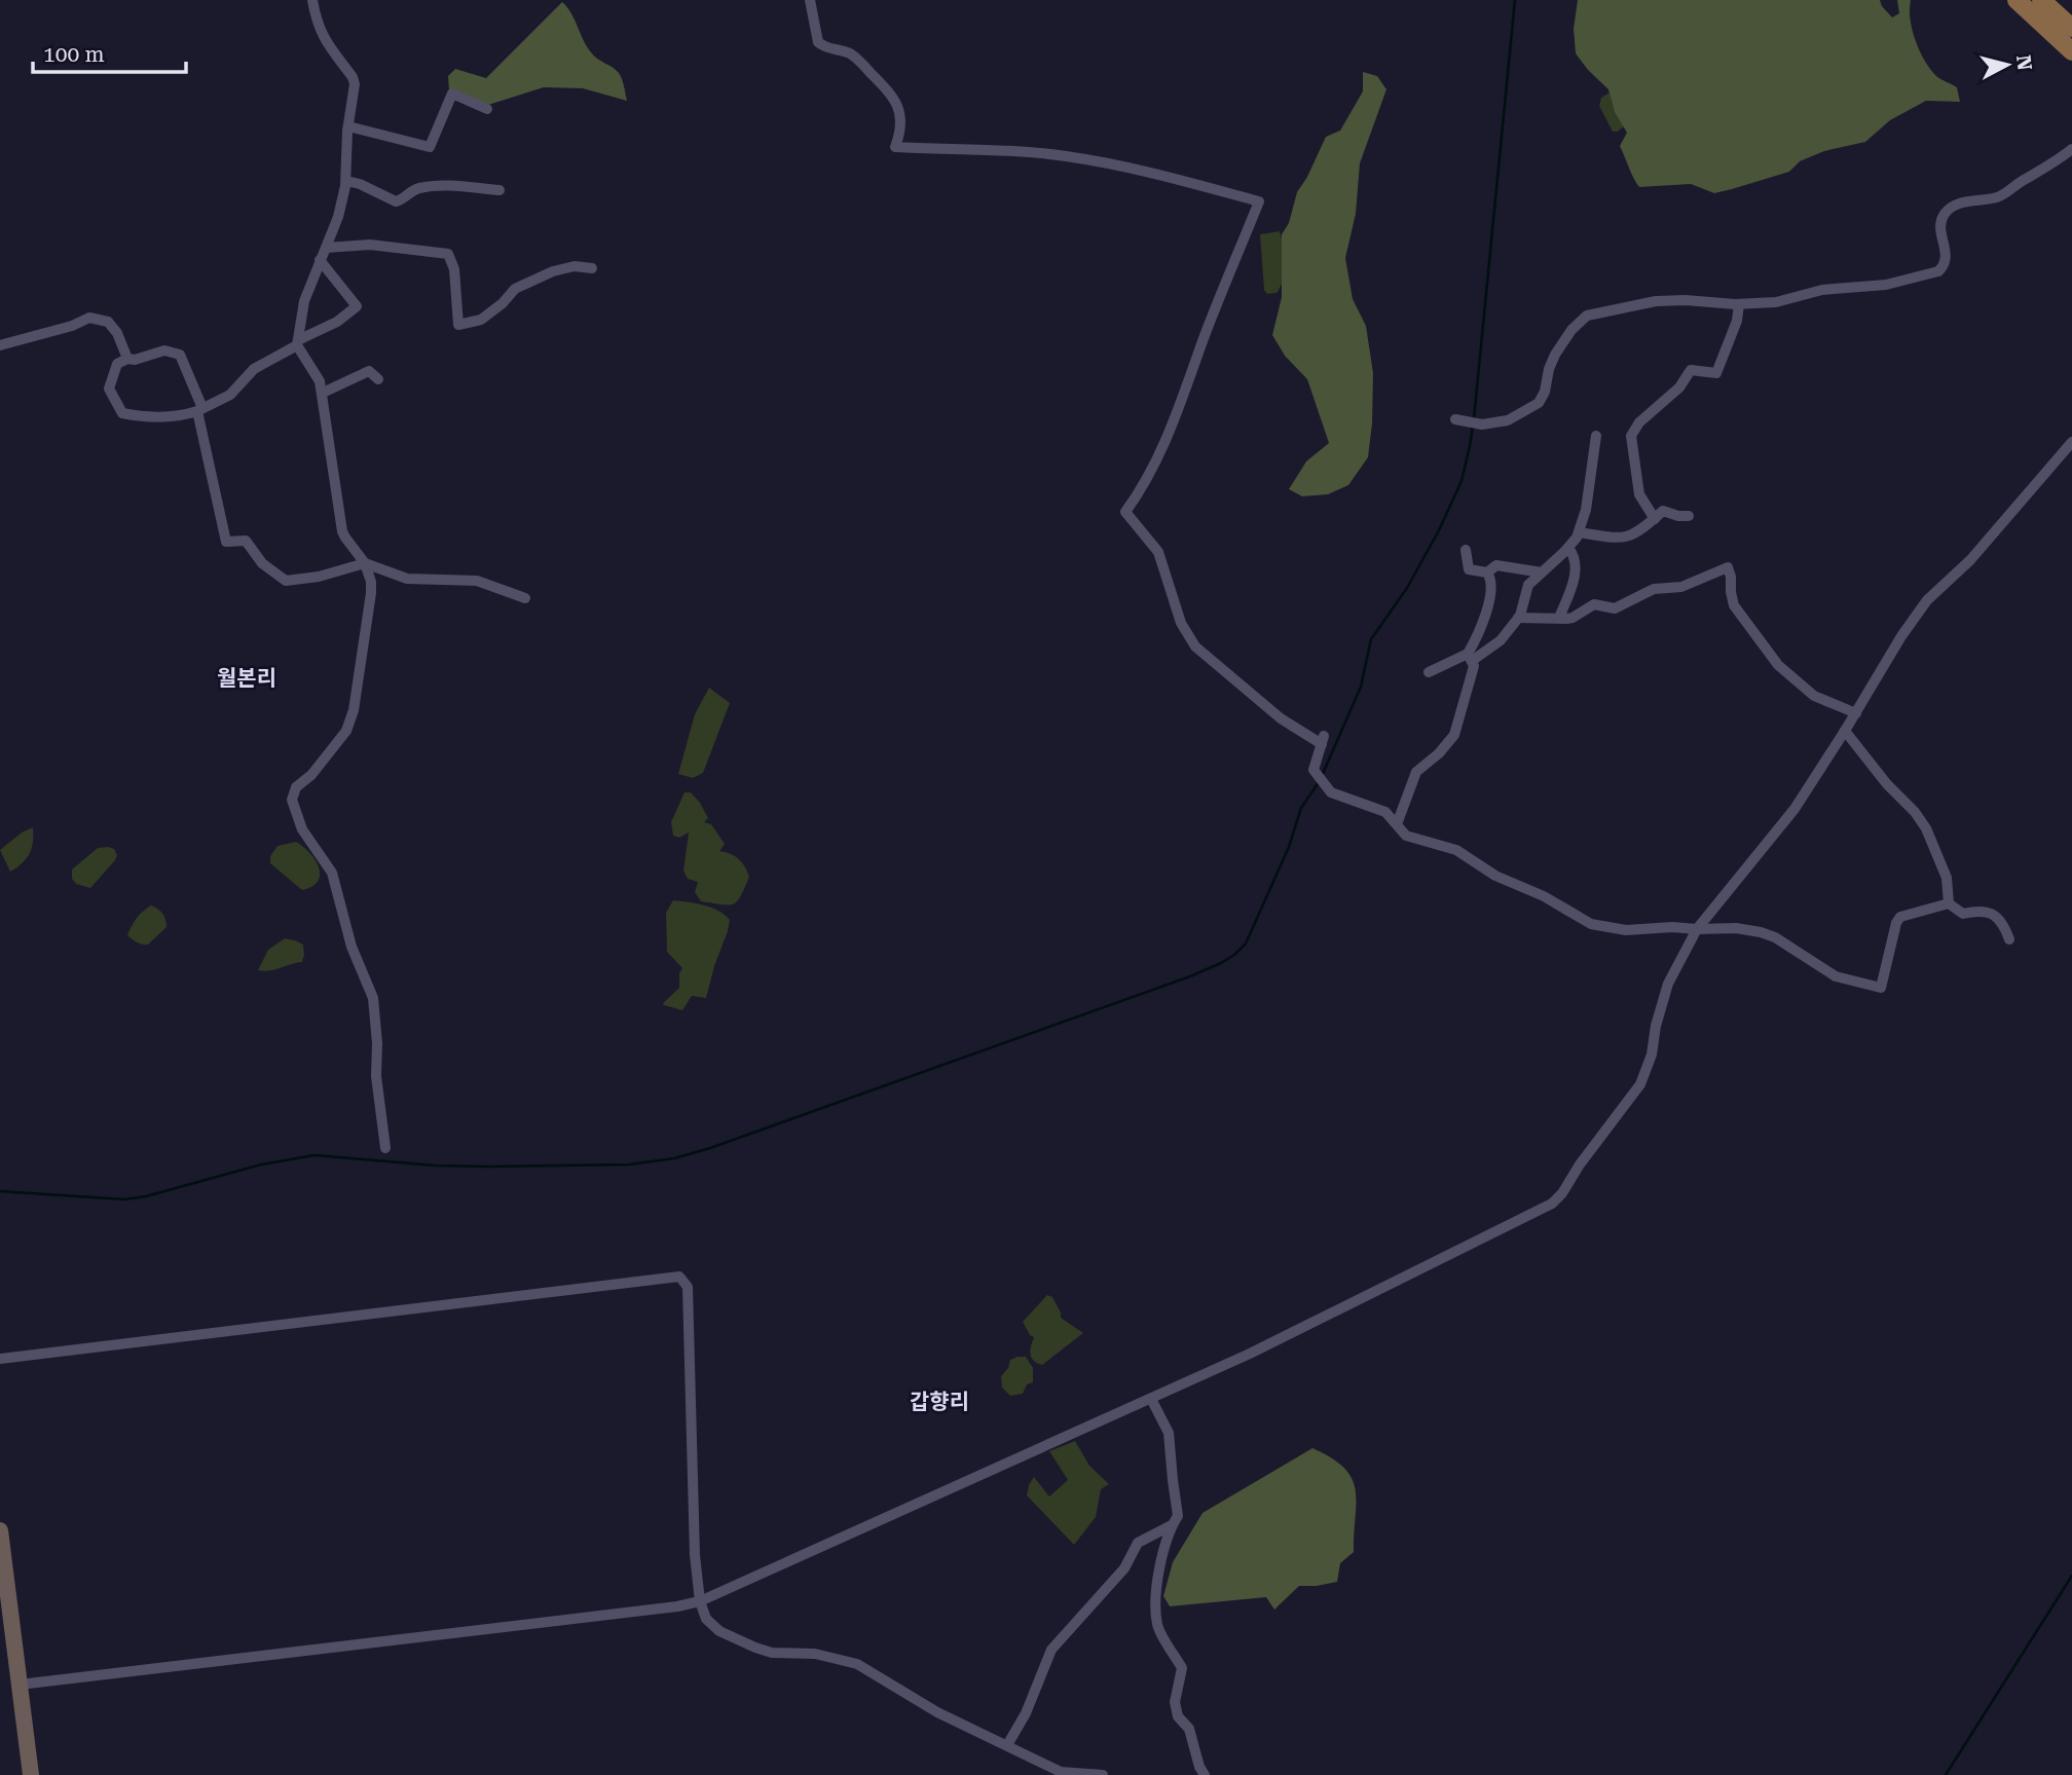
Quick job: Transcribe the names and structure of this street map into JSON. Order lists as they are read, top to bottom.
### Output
{
  "districts": ["월본리", "갑향리"],
  "scale_bar": "100 m",
  "north": "right"
}
